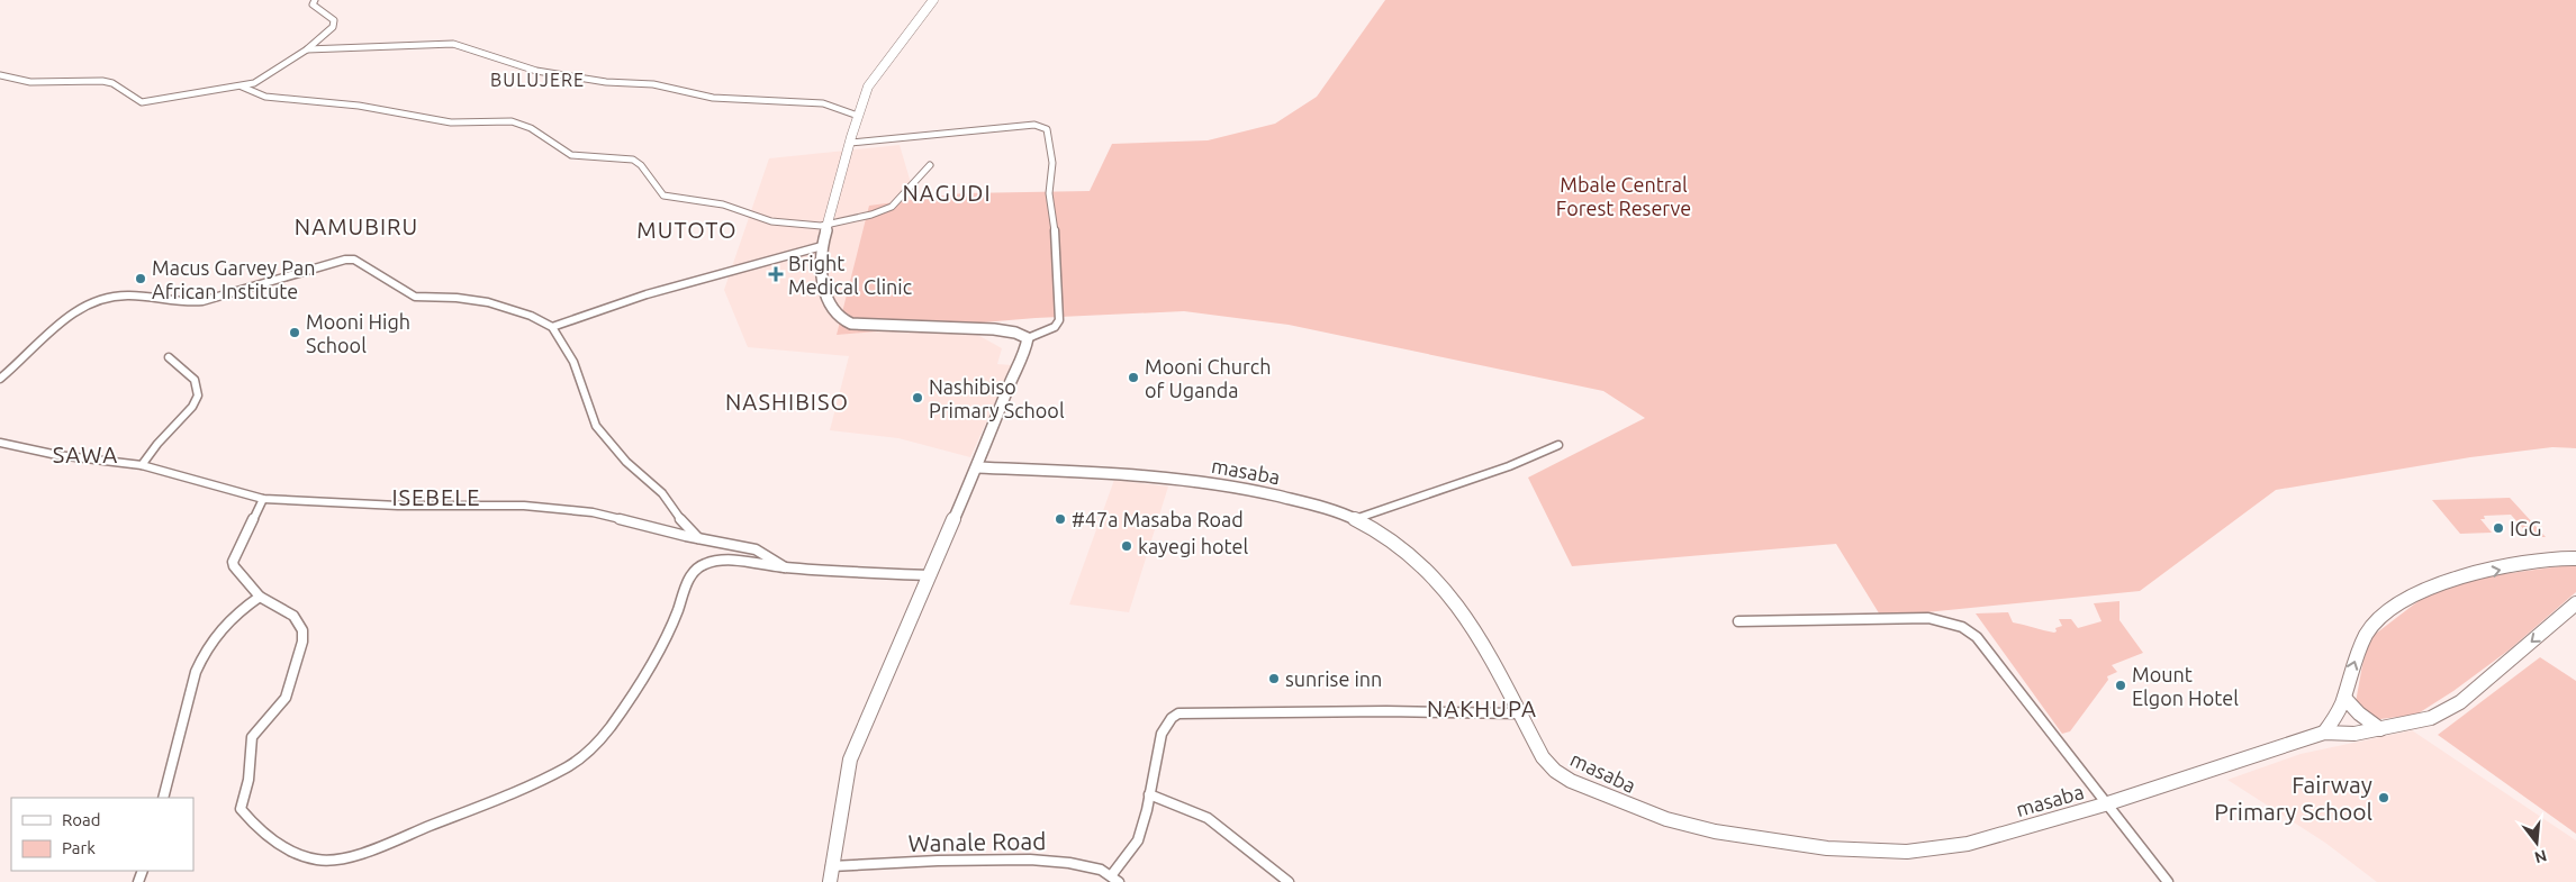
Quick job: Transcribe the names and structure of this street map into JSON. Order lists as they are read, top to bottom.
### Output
{
  "streets": {
    "street": ["masaba", "Wanale Road"]
  },
  "districts": [
    "BULUJERE",
    "NAGUDI",
    "NAMUBIRU",
    "MUTOTO",
    "NASHIBISO",
    "SAWA",
    "ISEBELE",
    "NAKHUPA"
  ],
  "parks": ["Mbale Central Forest Reserve"],
  "places": {
    "health": ["Bright Medical Clinic"],
    "other": [
      "Macus Garvey Pan African Institute",
      "Mooni High School",
      "Mooni Church of Uganda",
      "Nashibiso Primary School",
      "#47a Masaba Road",
      "IGG",
      "kayegi hotel",
      "sunrise inn",
      "Mount Elgon Hotel",
      "Fairway Primary School"
    ]
  },
  "legend": ["Road", "Park"],
  "north": "bottom"
}
